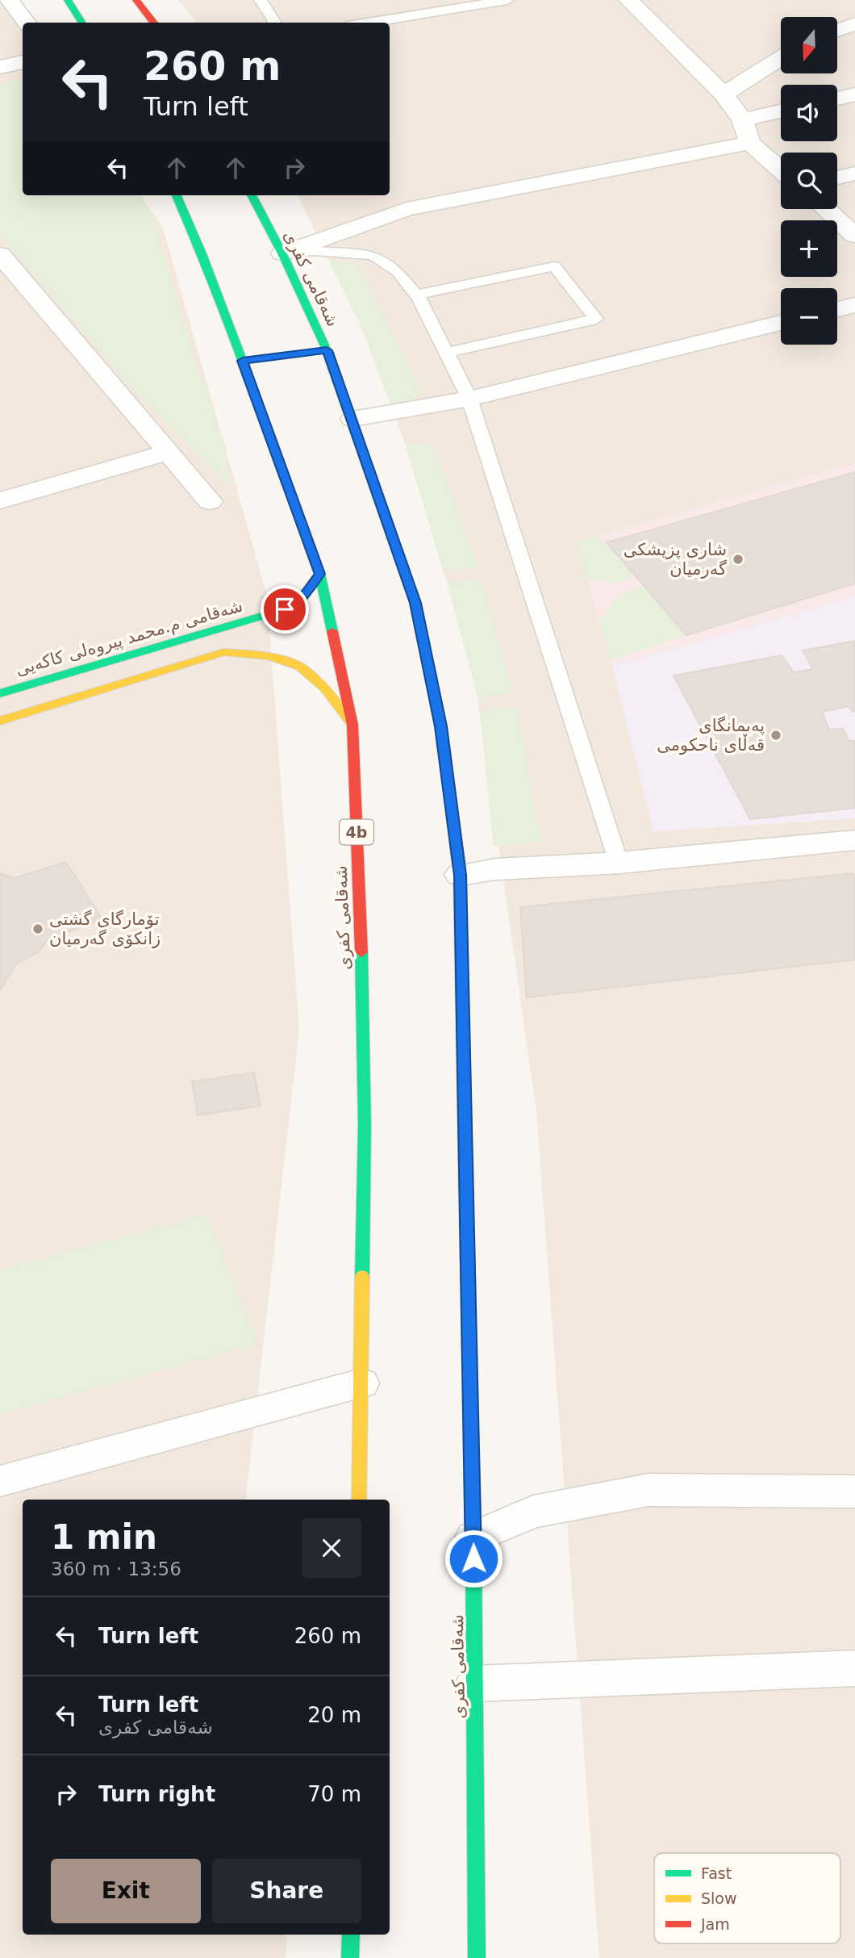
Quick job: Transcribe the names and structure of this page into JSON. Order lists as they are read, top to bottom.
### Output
{
  "streets": {
    "main road": ["شەقامی کفری", "شەقامی م.محمد پیروەلی کاکەیی", "4b"]
  },
  "crossings": [
    ["شەقامی کفری", "شەقامی م.محمد پیروەلی کاکەیی"]
  ],
  "places": ["شاری پزیشکی گەرمیان", "پەیمانگای قەڵای ناحکومی", "تۆمارگای گشتی زانکۆی گەرمیان"],
  "legend": ["Fast", "Slow", "Jam"],
  "north": "bottom",
  "page": {
    "map_buttons": ["+", "−"],
    "turn": ["260 m", "Turn left"],
    "heading": ["1 min", "360 m · 13:56"],
    "list": [
      {
        "name": "Turn left",
        "value": "260 m"
      },
      {
        "name": "Turn left",
        "note": "شەقامی کفری",
        "value": "20 m"
      },
      {
        "name": "Turn right",
        "value": "70 m"
      }
    ],
    "buttons": ["Exit", "Share"]
  }
}
